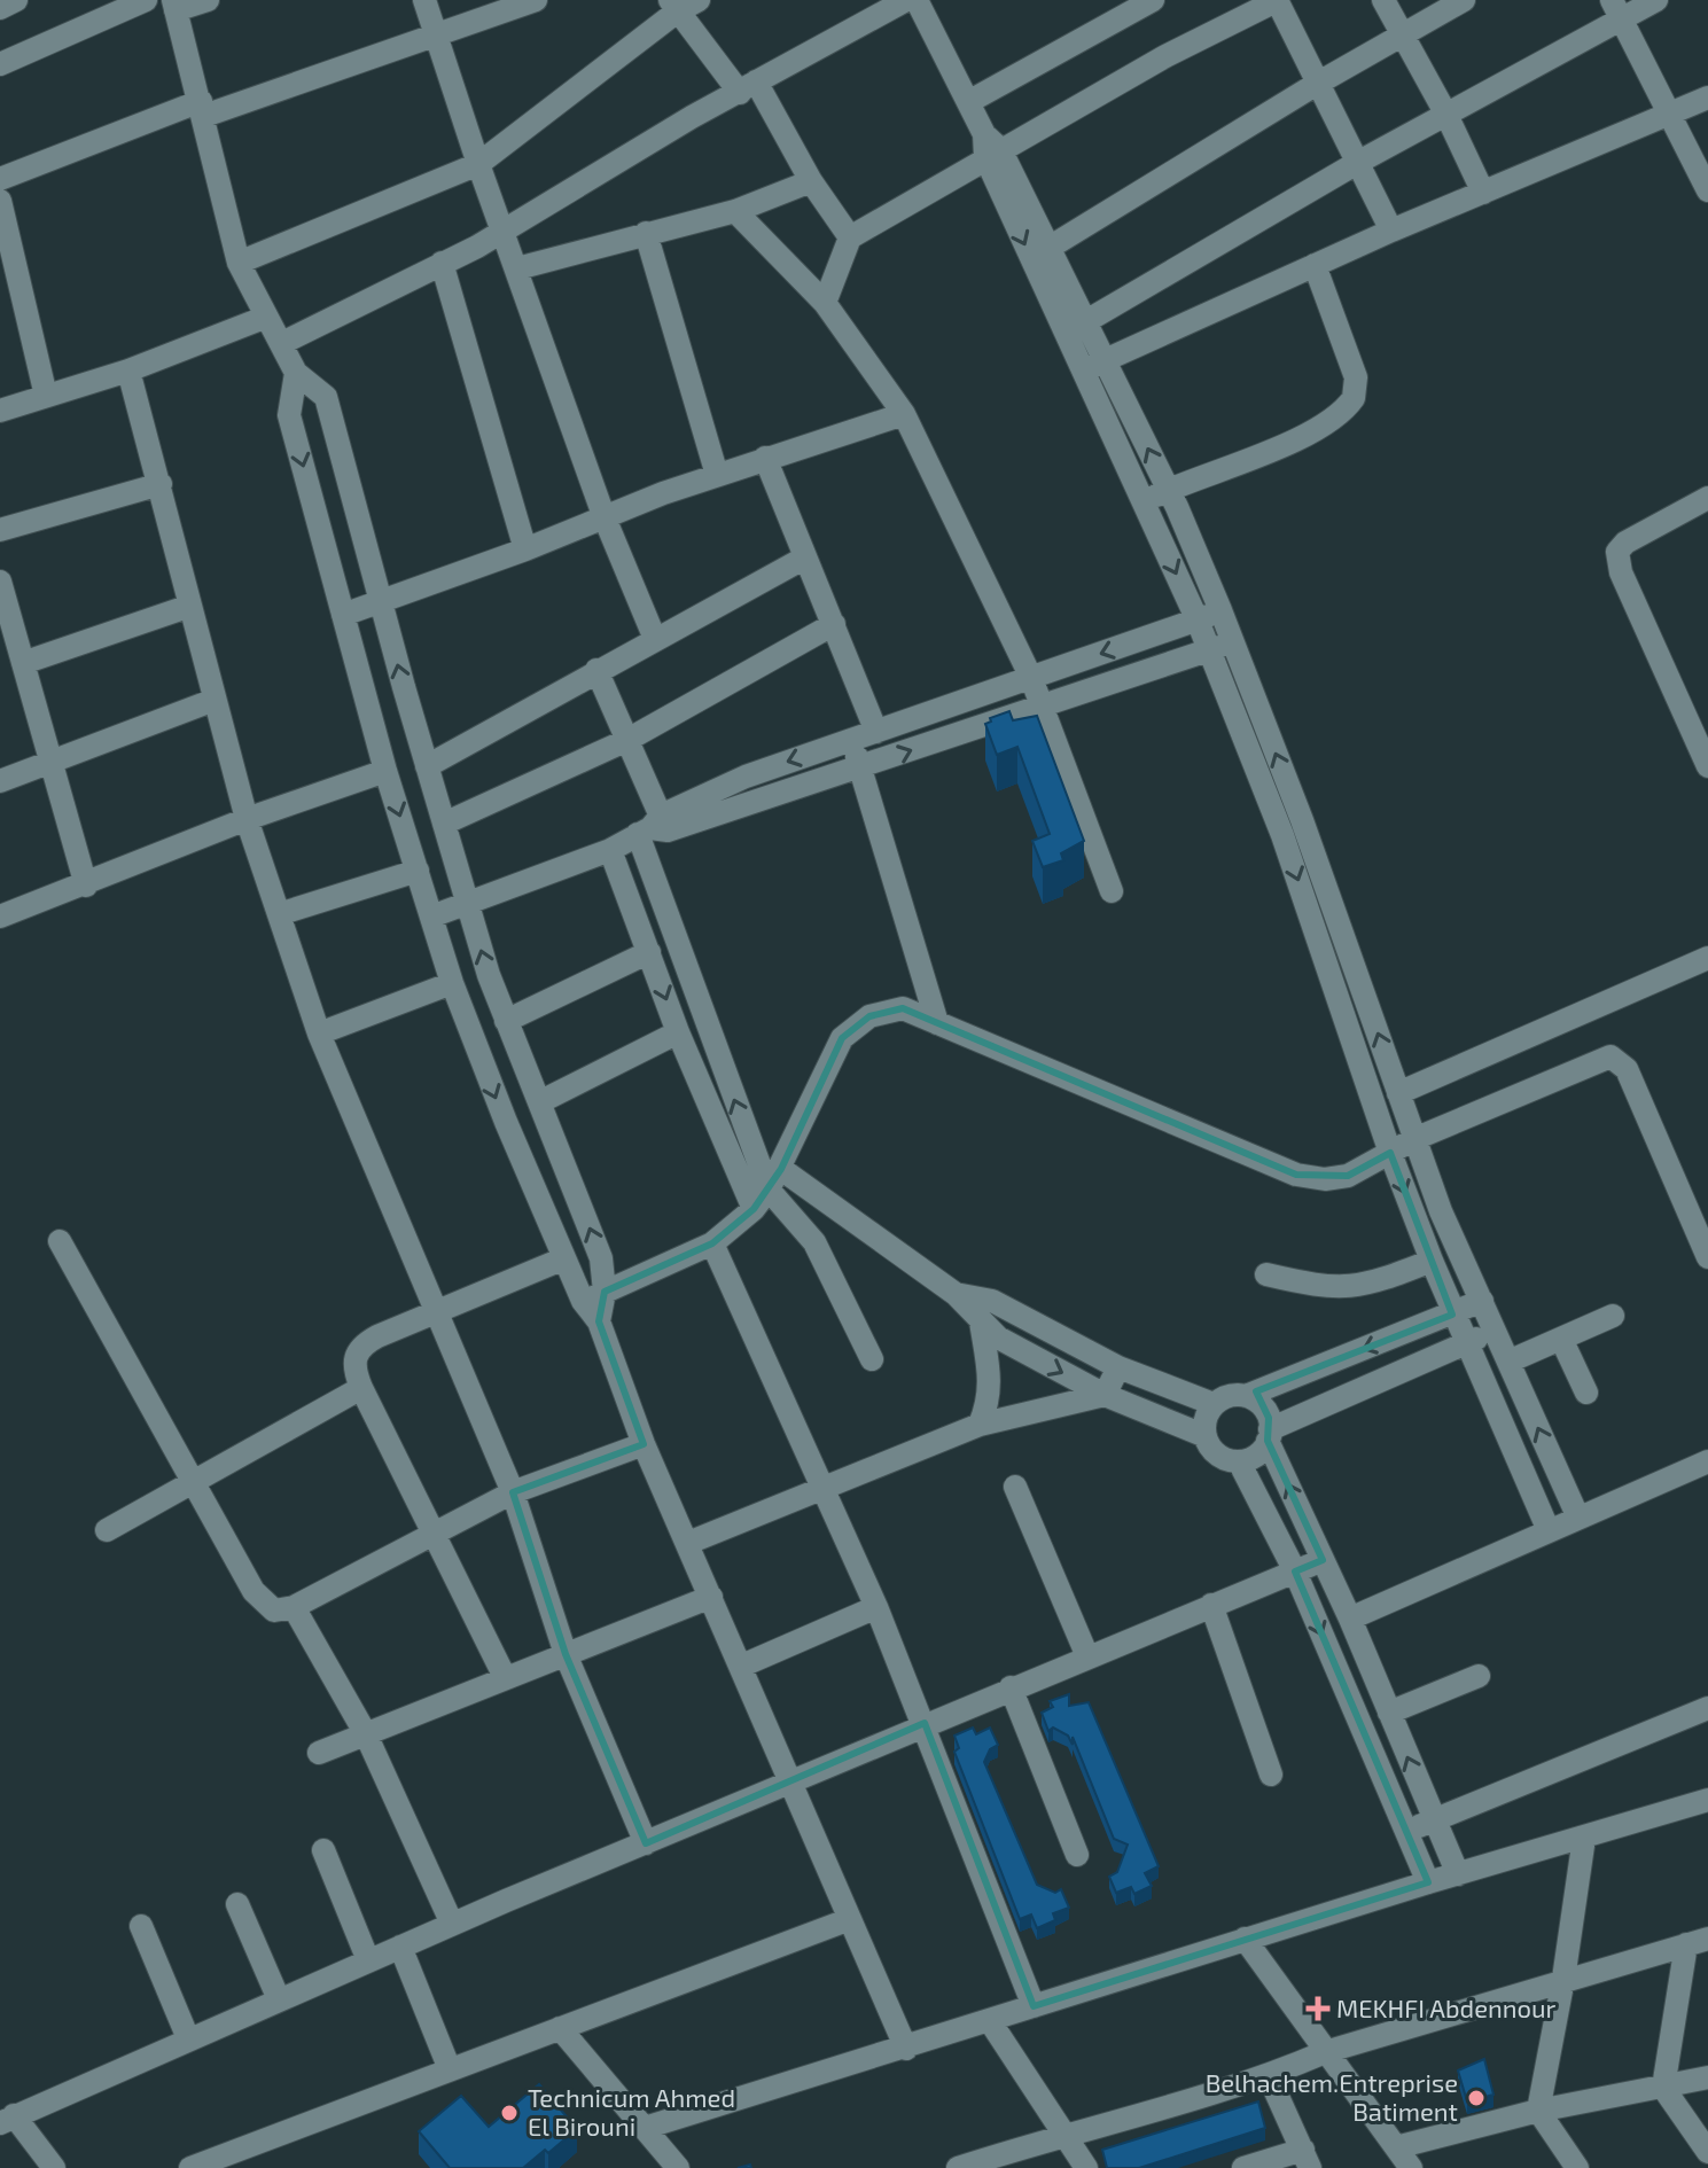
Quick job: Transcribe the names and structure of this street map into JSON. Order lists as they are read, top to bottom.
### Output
{
  "places": {
    "health": ["MEKHFI Abdennour"],
    "other": ["Belhachem.Entreprise Batiment", "Technicum Ahmed El Birouni"]
  }
}
